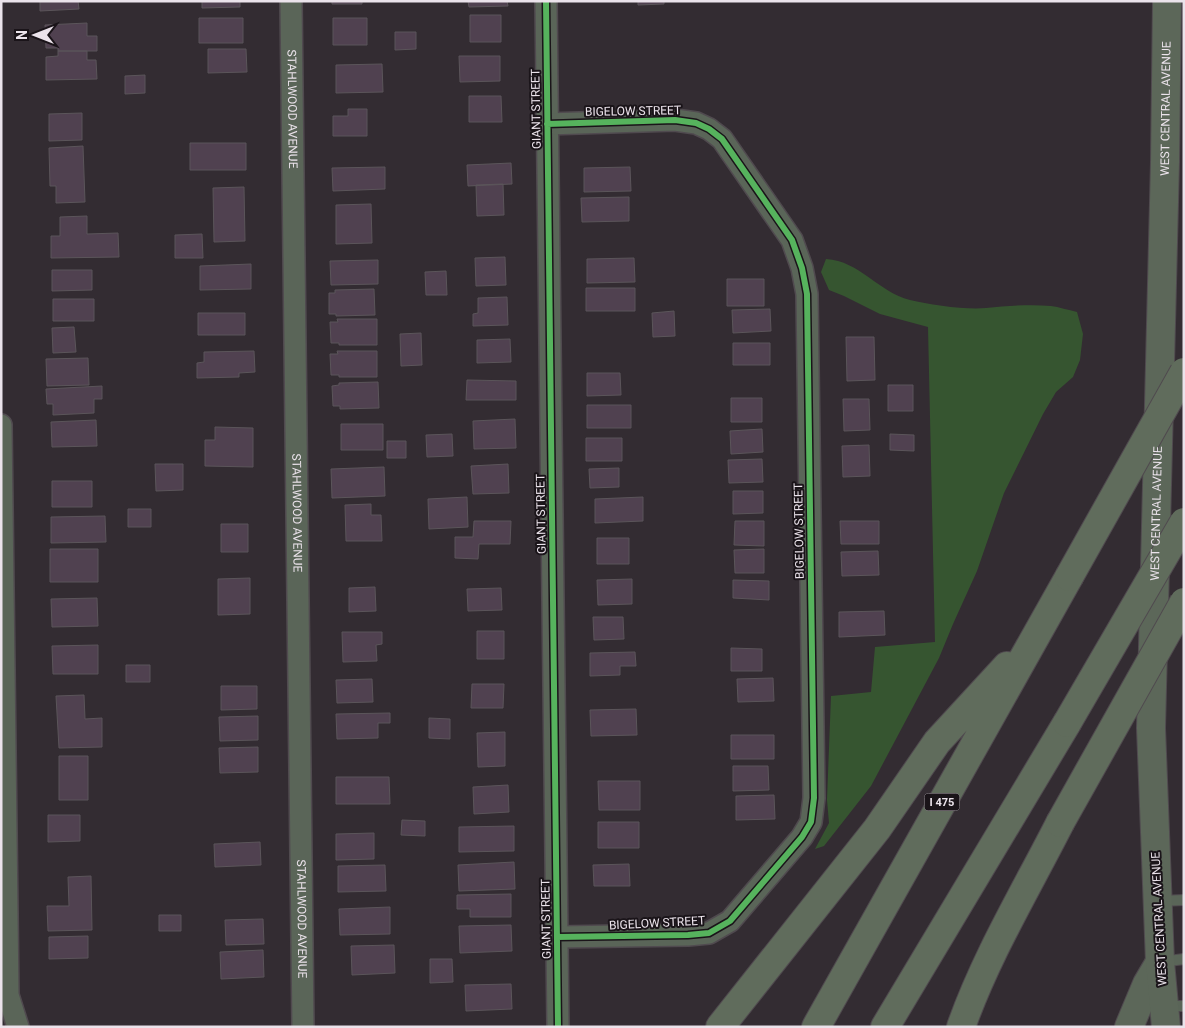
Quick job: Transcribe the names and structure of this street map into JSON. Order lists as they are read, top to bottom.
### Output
{
  "streets": {
    "highway": ["I 475"],
    "main road": ["WEST CENTRAL AVENUE"],
    "street": ["STAHLWOOD AVENUE", "GIANT STREET", "BIGELOW STREET"]
  },
  "crossings": [
    ["GIANT STREET", "BIGELOW STREET"]
  ],
  "north": "left"
}
